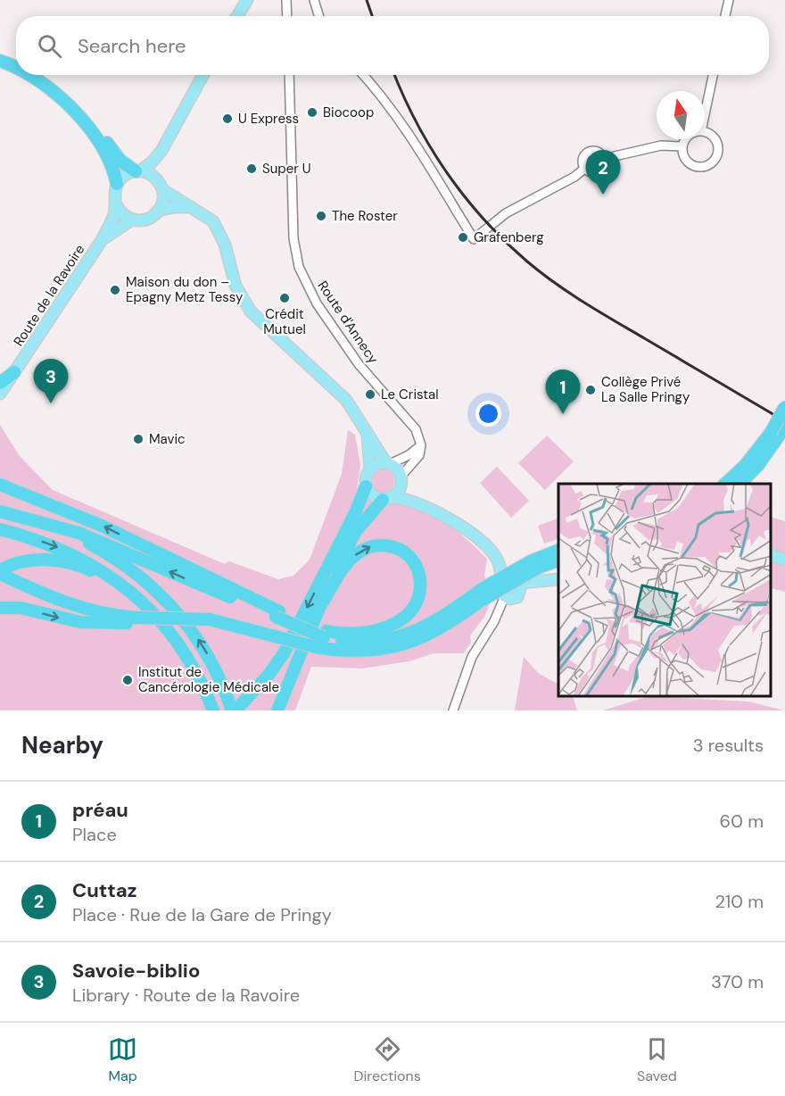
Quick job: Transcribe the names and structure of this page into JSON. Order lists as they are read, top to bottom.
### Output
{
  "streets": {
    "main road": ["Route de la Ravoire"],
    "street": ["Route d'Annecy"]
  },
  "places": [
    "Biocoop",
    "U Express",
    "Super U",
    "The Roster",
    "Grafenberg",
    "Maison du don – Epagny Metz Tessy",
    "Crédit Mutuel",
    "Collège Privé La Salle Pringy",
    "Le Cristal",
    "Mavic",
    "Institut de Cancérologie Médicale"
  ],
  "north": "top",
  "page": {
    "search": "Search here",
    "pins": ["2", "3", "1"],
    "heading": ["Nearby", "3 results"],
    "list": [
      {
        "mark": "1",
        "name": "préau",
        "note": "Place",
        "value": "60 m"
      },
      {
        "mark": "2",
        "name": "Cuttaz",
        "note": "Place · Rue de la Gare de Pringy",
        "value": "210 m"
      },
      {
        "mark": "3",
        "name": "Savoie-biblio",
        "note": "Library · Route de la Ravoire",
        "value": "370 m"
      }
    ],
    "nav": ["Map", "Directions", "Saved"]
  }
}
